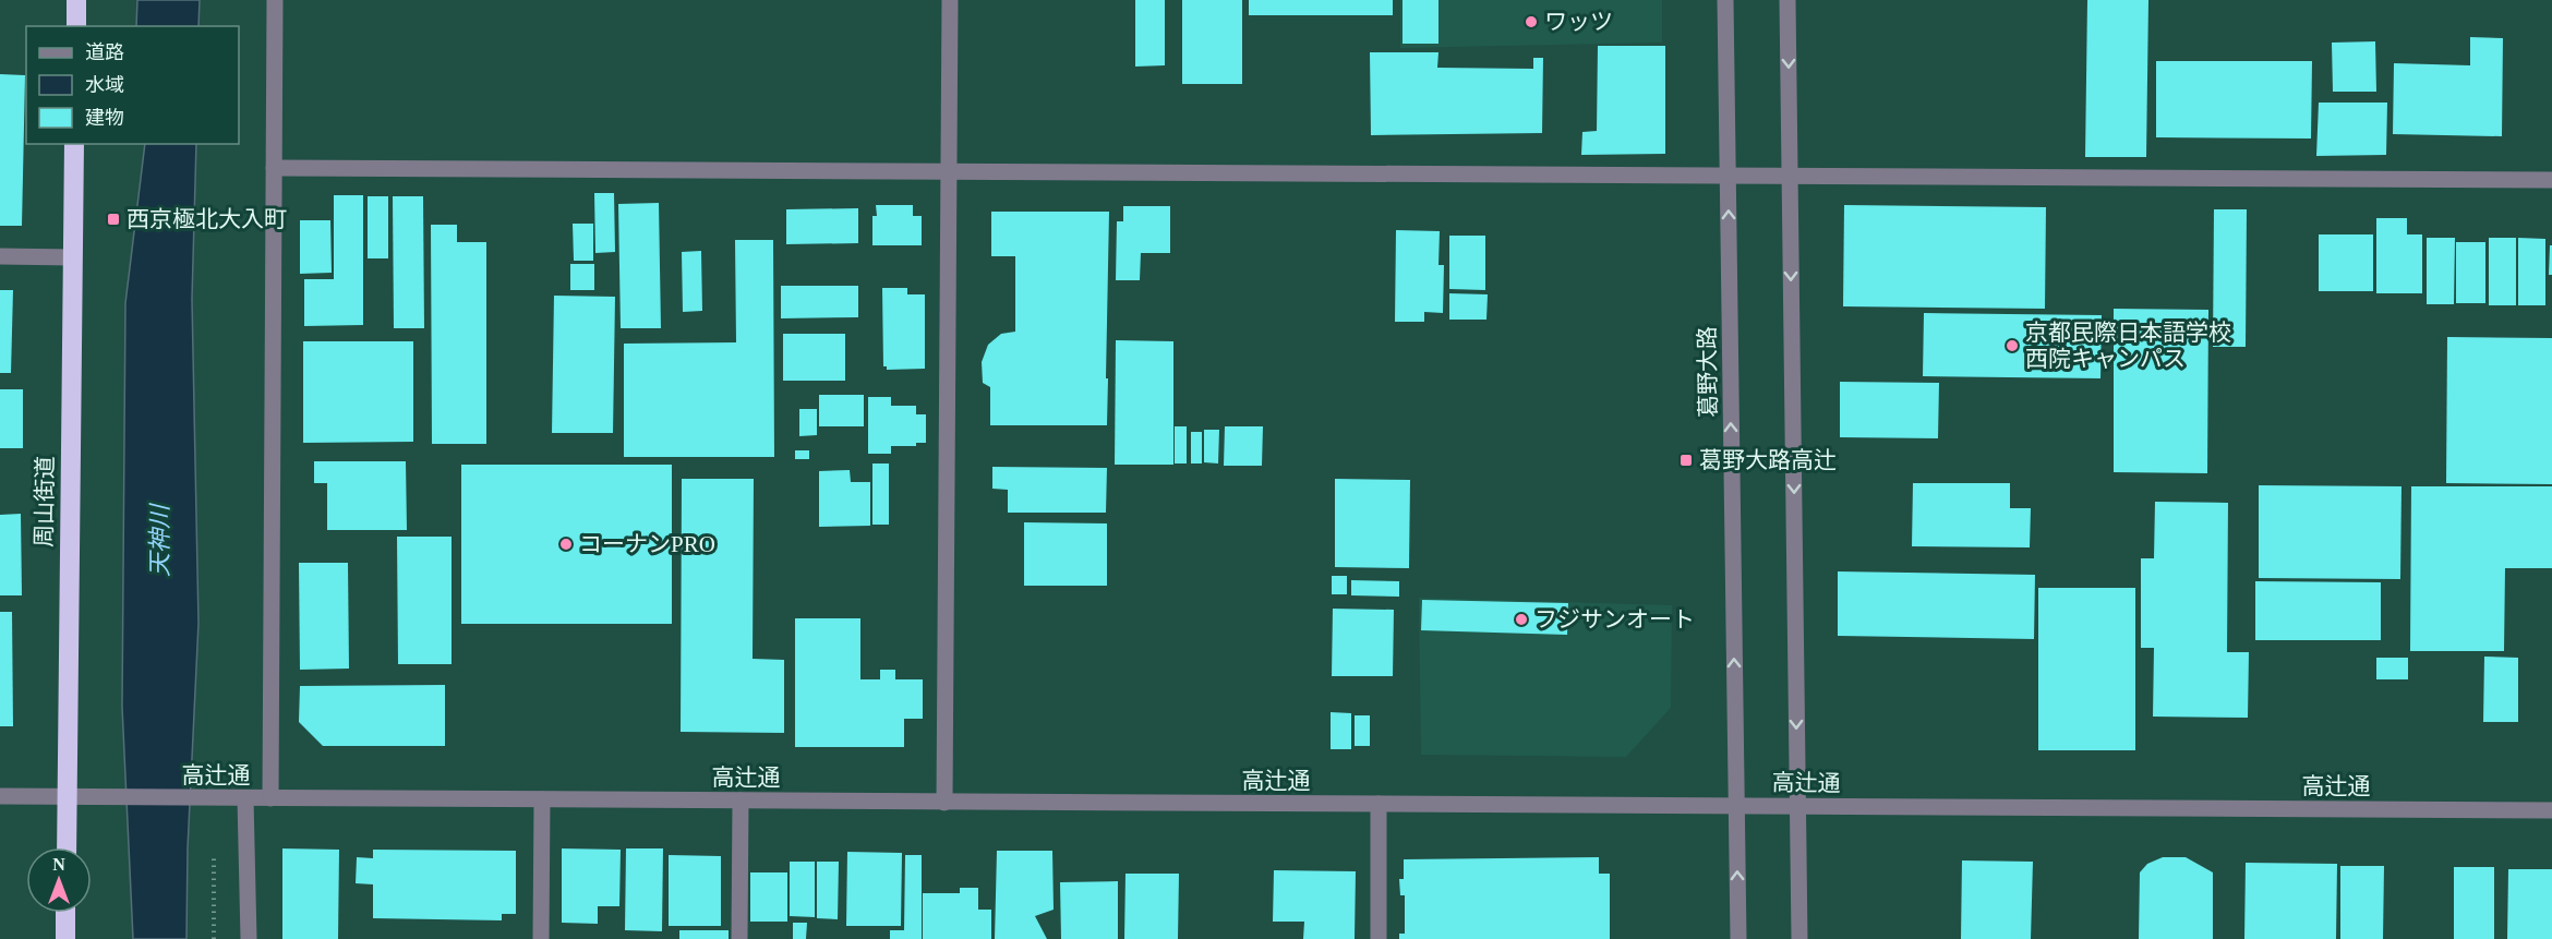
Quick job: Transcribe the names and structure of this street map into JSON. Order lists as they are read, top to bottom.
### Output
{
  "streets": {
    "highway": ["周山街道"],
    "street": ["葛野大路", "高辻通"]
  },
  "crossings": [
    ["葛野大路", "高辻通"],
    ["周山街道", "高辻通"]
  ],
  "water": ["天神川"],
  "places": {
    "other": [
      "ワッツ",
      "京都民際日本語学校 西院キャンパス",
      "コーナンPRO",
      "フジサンオート"
    ],
    "transit": ["西京極北大入町", "葛野大路高辻"]
  },
  "legend": ["道路", "水域", "建物"],
  "north": "top"
}
